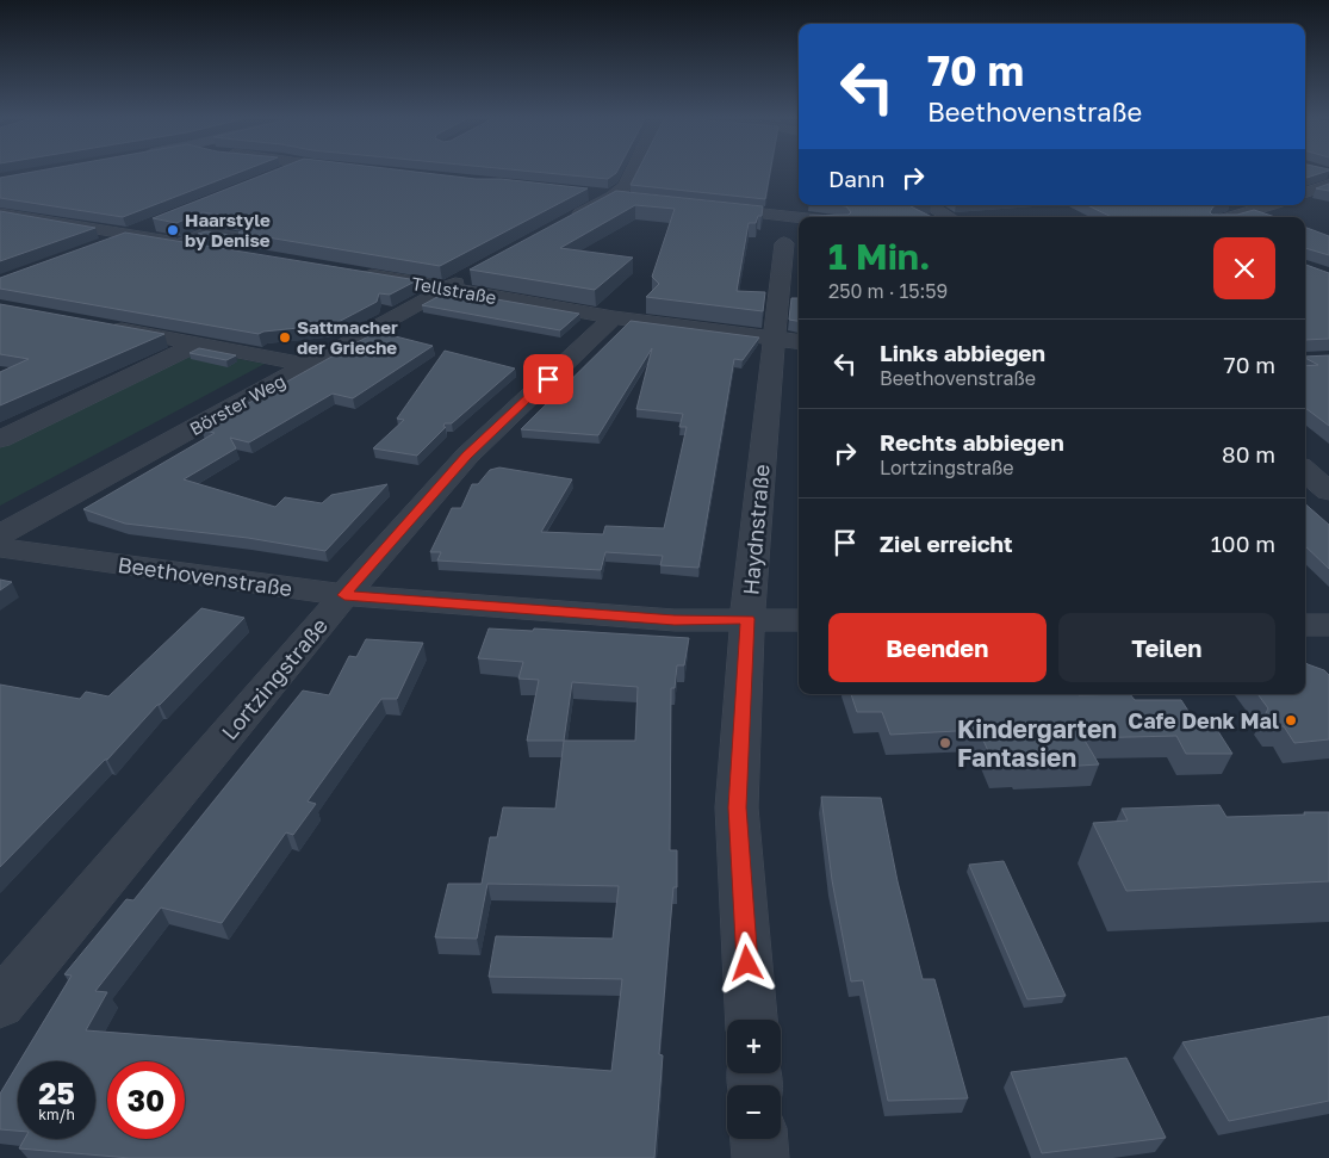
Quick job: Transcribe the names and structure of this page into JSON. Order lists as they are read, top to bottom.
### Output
{
  "streets": {
    "street": [
      "Tellstraße",
      "Börster Weg",
      "Haydnstraße",
      "Beethovenstraße",
      "Lortzingstraße"
    ]
  },
  "crossings": [
    ["Tellstraße", "Börster Weg"],
    ["Tellstraße", "Haydnstraße"],
    ["Tellstraße", "Lortzingstraße"],
    ["Haydnstraße", "Beethovenstraße"],
    ["Beethovenstraße", "Lortzingstraße"]
  ],
  "places": [
    "Haarstyle by Denise",
    "Sattmacher der Grieche",
    "Cafe Denk Mal",
    "Kindergarten Fantasien"
  ],
  "page": {
    "turn": ["70 m", "Beethovenstraße"],
    "then": "Dann",
    "heading": ["1 Min.", "250 m · 15:59"],
    "list": [
      {
        "name": "Links abbiegen",
        "note": "Beethovenstraße",
        "value": "70 m"
      },
      {
        "name": "Rechts abbiegen",
        "note": "Lortzingstraße",
        "value": "80 m"
      },
      {
        "name": "Ziel erreicht",
        "value": "100 m"
      }
    ],
    "buttons": ["Beenden", "Teilen"],
    "map_buttons": ["+", "−"],
    "speed": "25 km/h",
    "limit": "30"
  }
}
